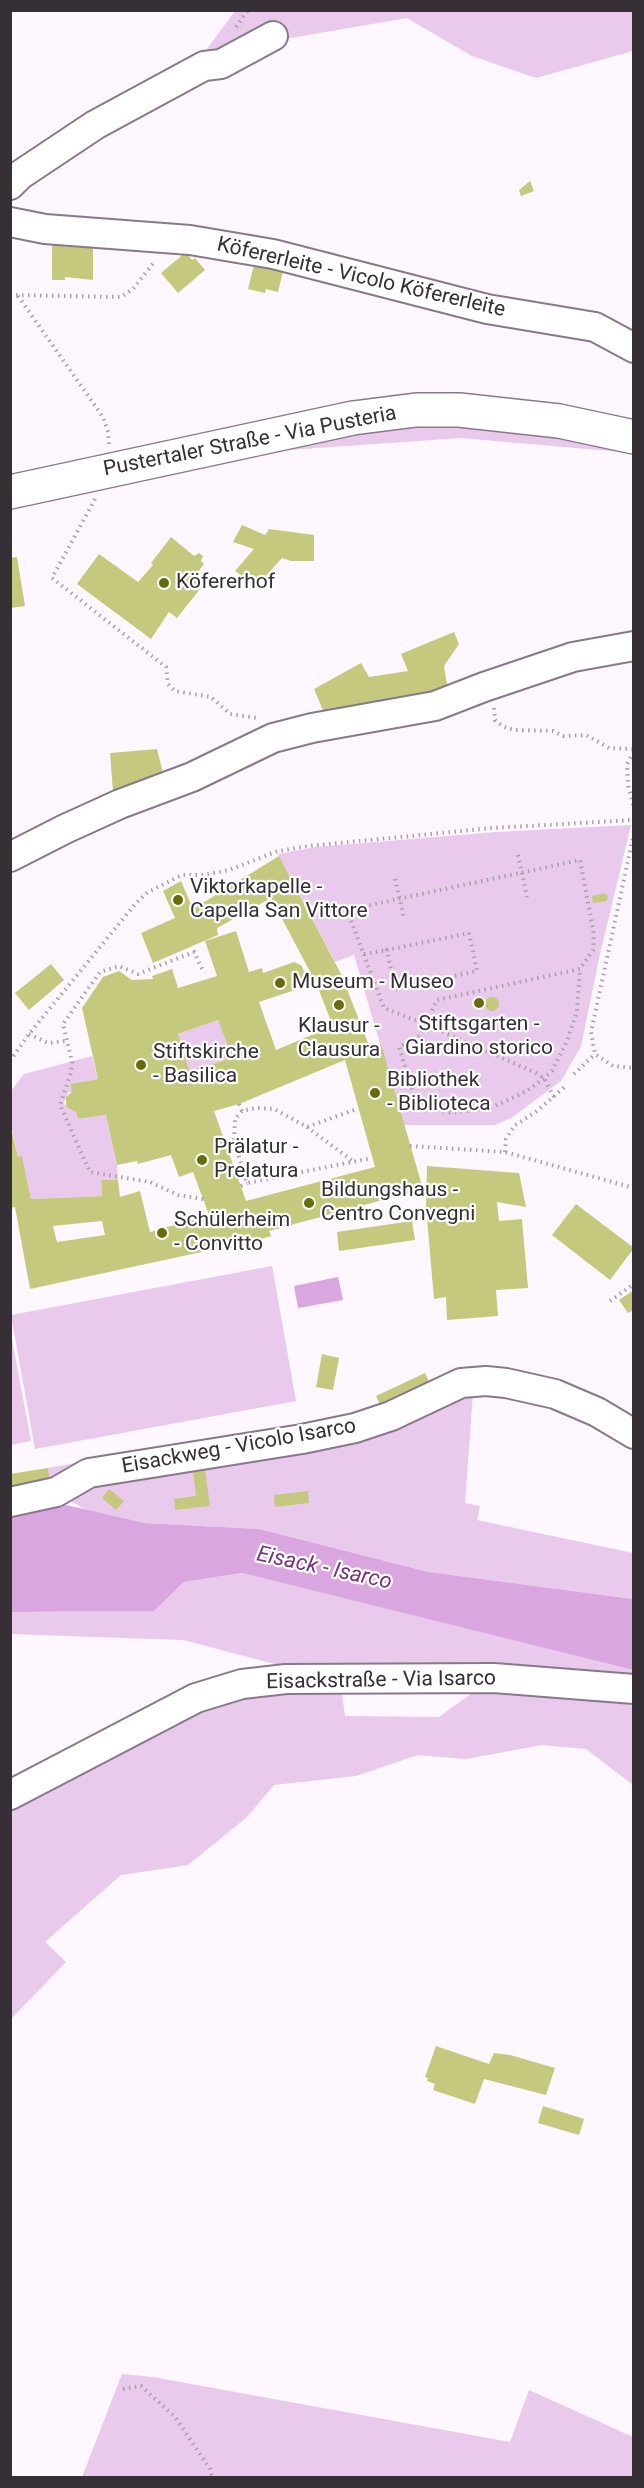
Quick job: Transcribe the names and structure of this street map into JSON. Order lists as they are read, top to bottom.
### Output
{
  "streets": {
    "main road": ["Pustertaler Straße - Via Pusteria"],
    "street": ["Köfererleite - Vicolo Köfererleite", "Eisackweg - Vicolo Isarco", "Eisackstraße - Via Isarco"]
  },
  "water": ["Eisack - Isarco"],
  "places": [
    "Köfererhof",
    "Viktorkapelle - Capella San Vittore",
    "Museum - Museo",
    "Stiftsgarten - Giardino storico",
    "Klausur - Clausura",
    "Stiftskirche - Basilica",
    "Bibliothek - Biblioteca",
    "Prälatur - Prelatura",
    "Bildungshaus - Centro Convegni",
    "Schülerheim - Convitto"
  ]
}
